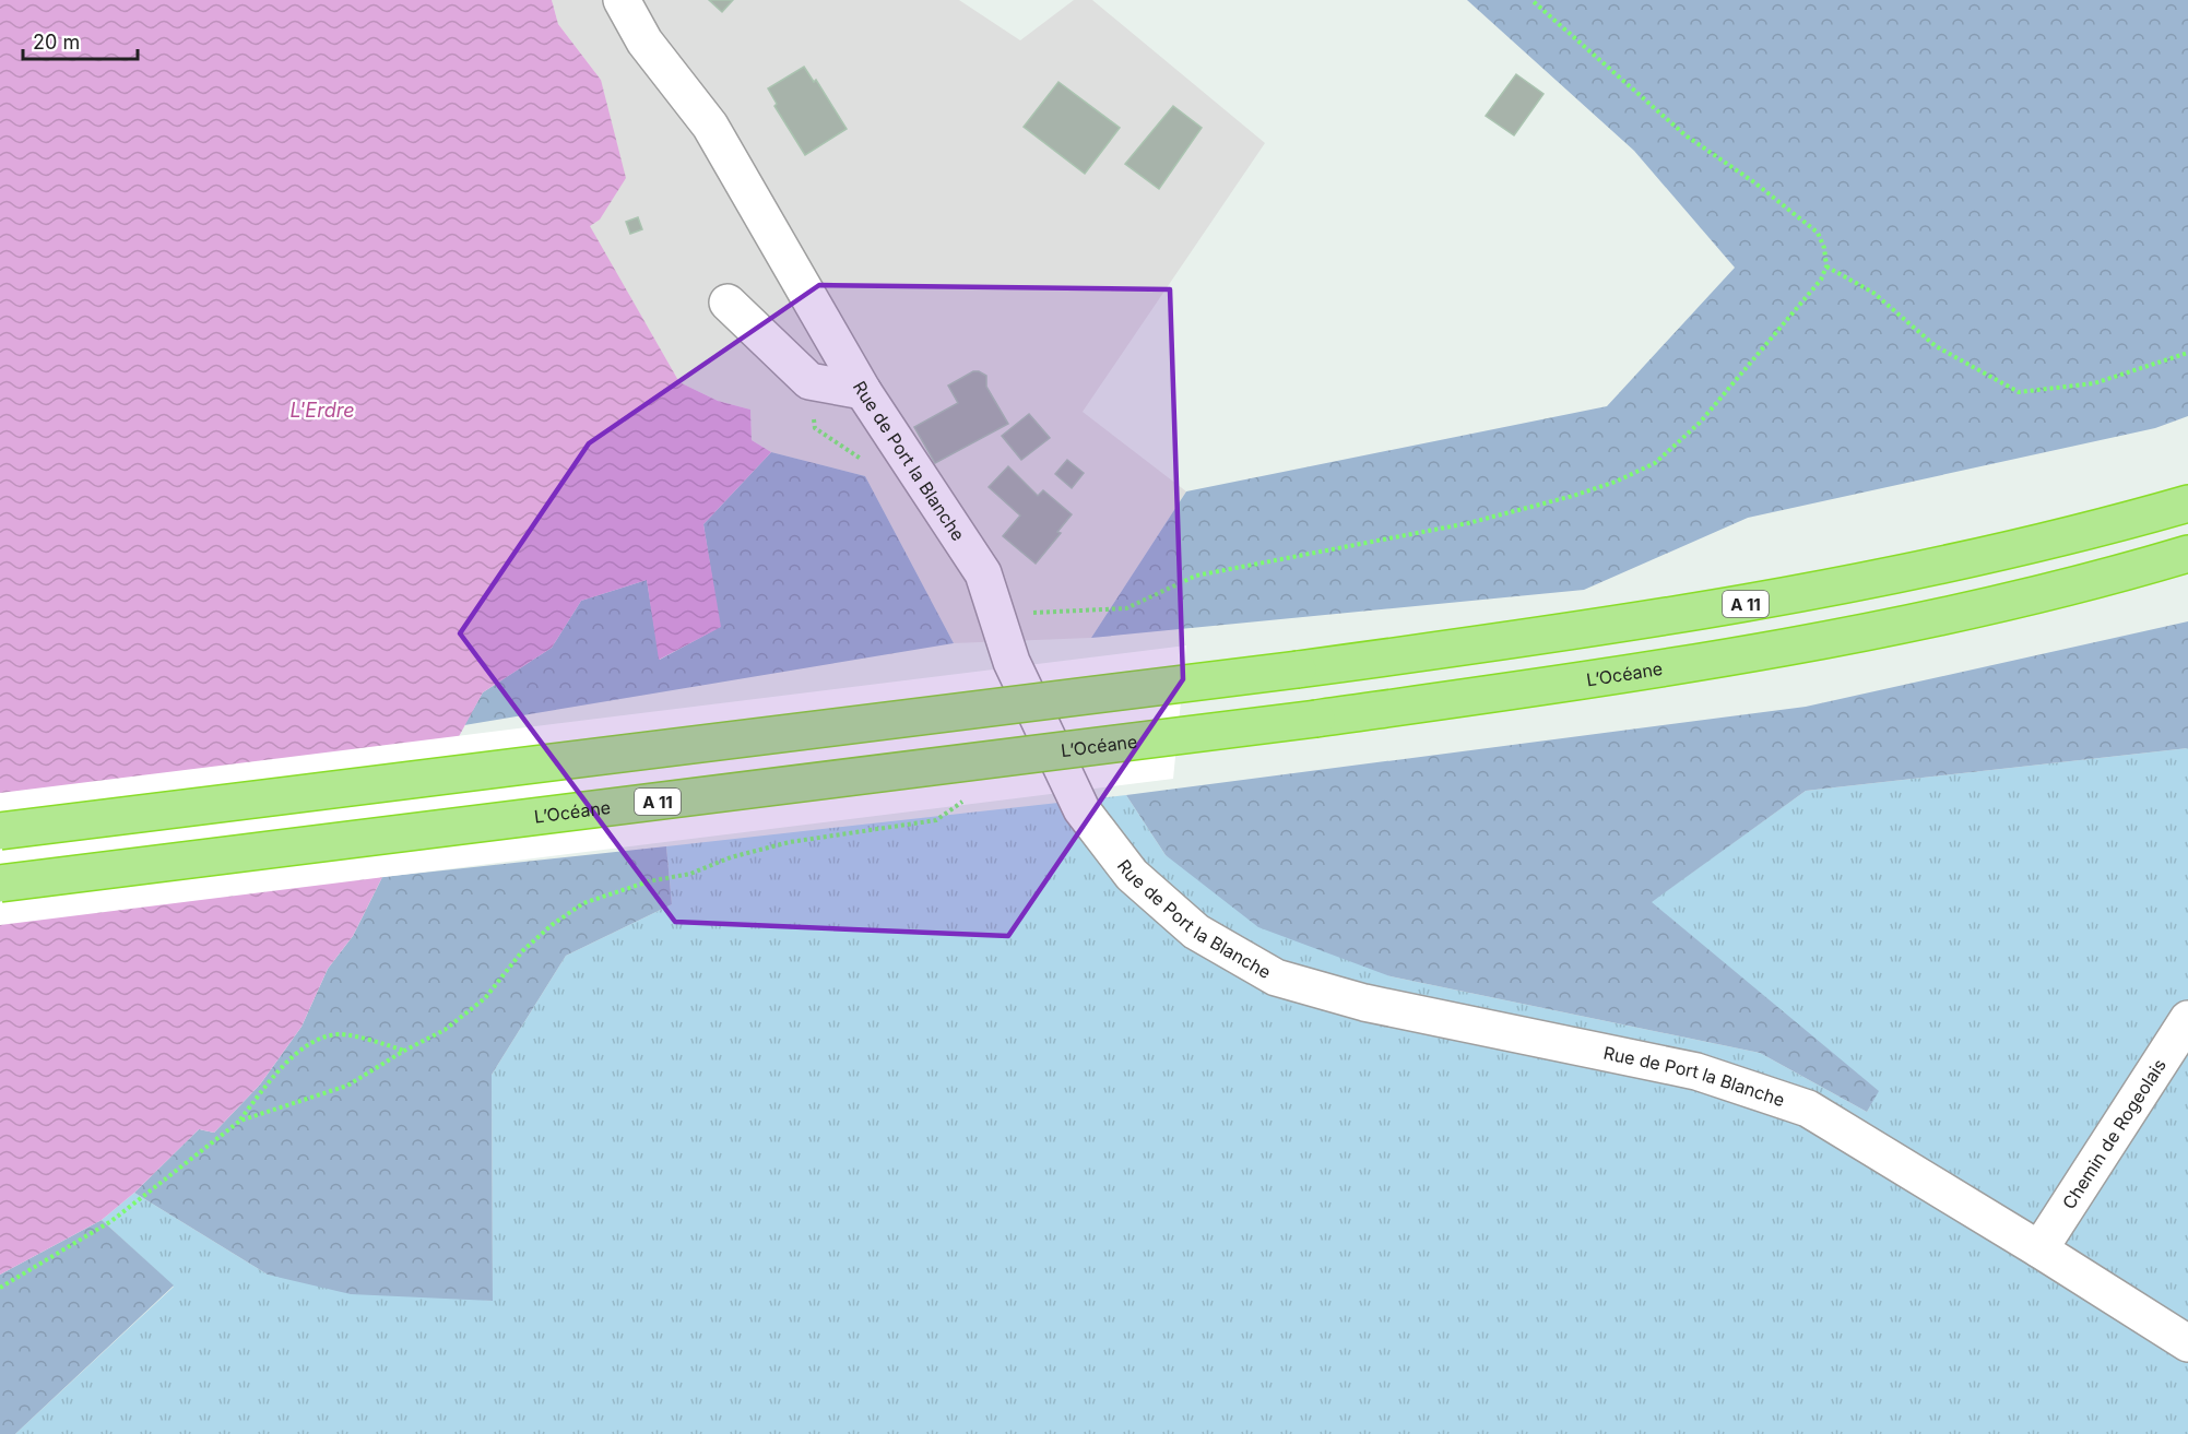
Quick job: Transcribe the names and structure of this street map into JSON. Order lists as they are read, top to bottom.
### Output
{
  "streets": {
    "highway": ["A 11", "L’Océane"],
    "street": ["Rue de Port la Blanche", "Chemin de Rogeolais"]
  },
  "crossings": [
    ["Rue de Port la Blanche", "Chemin de Rogeolais"]
  ],
  "water": ["L'Erdre"],
  "scale_bar": "20 m"
}
